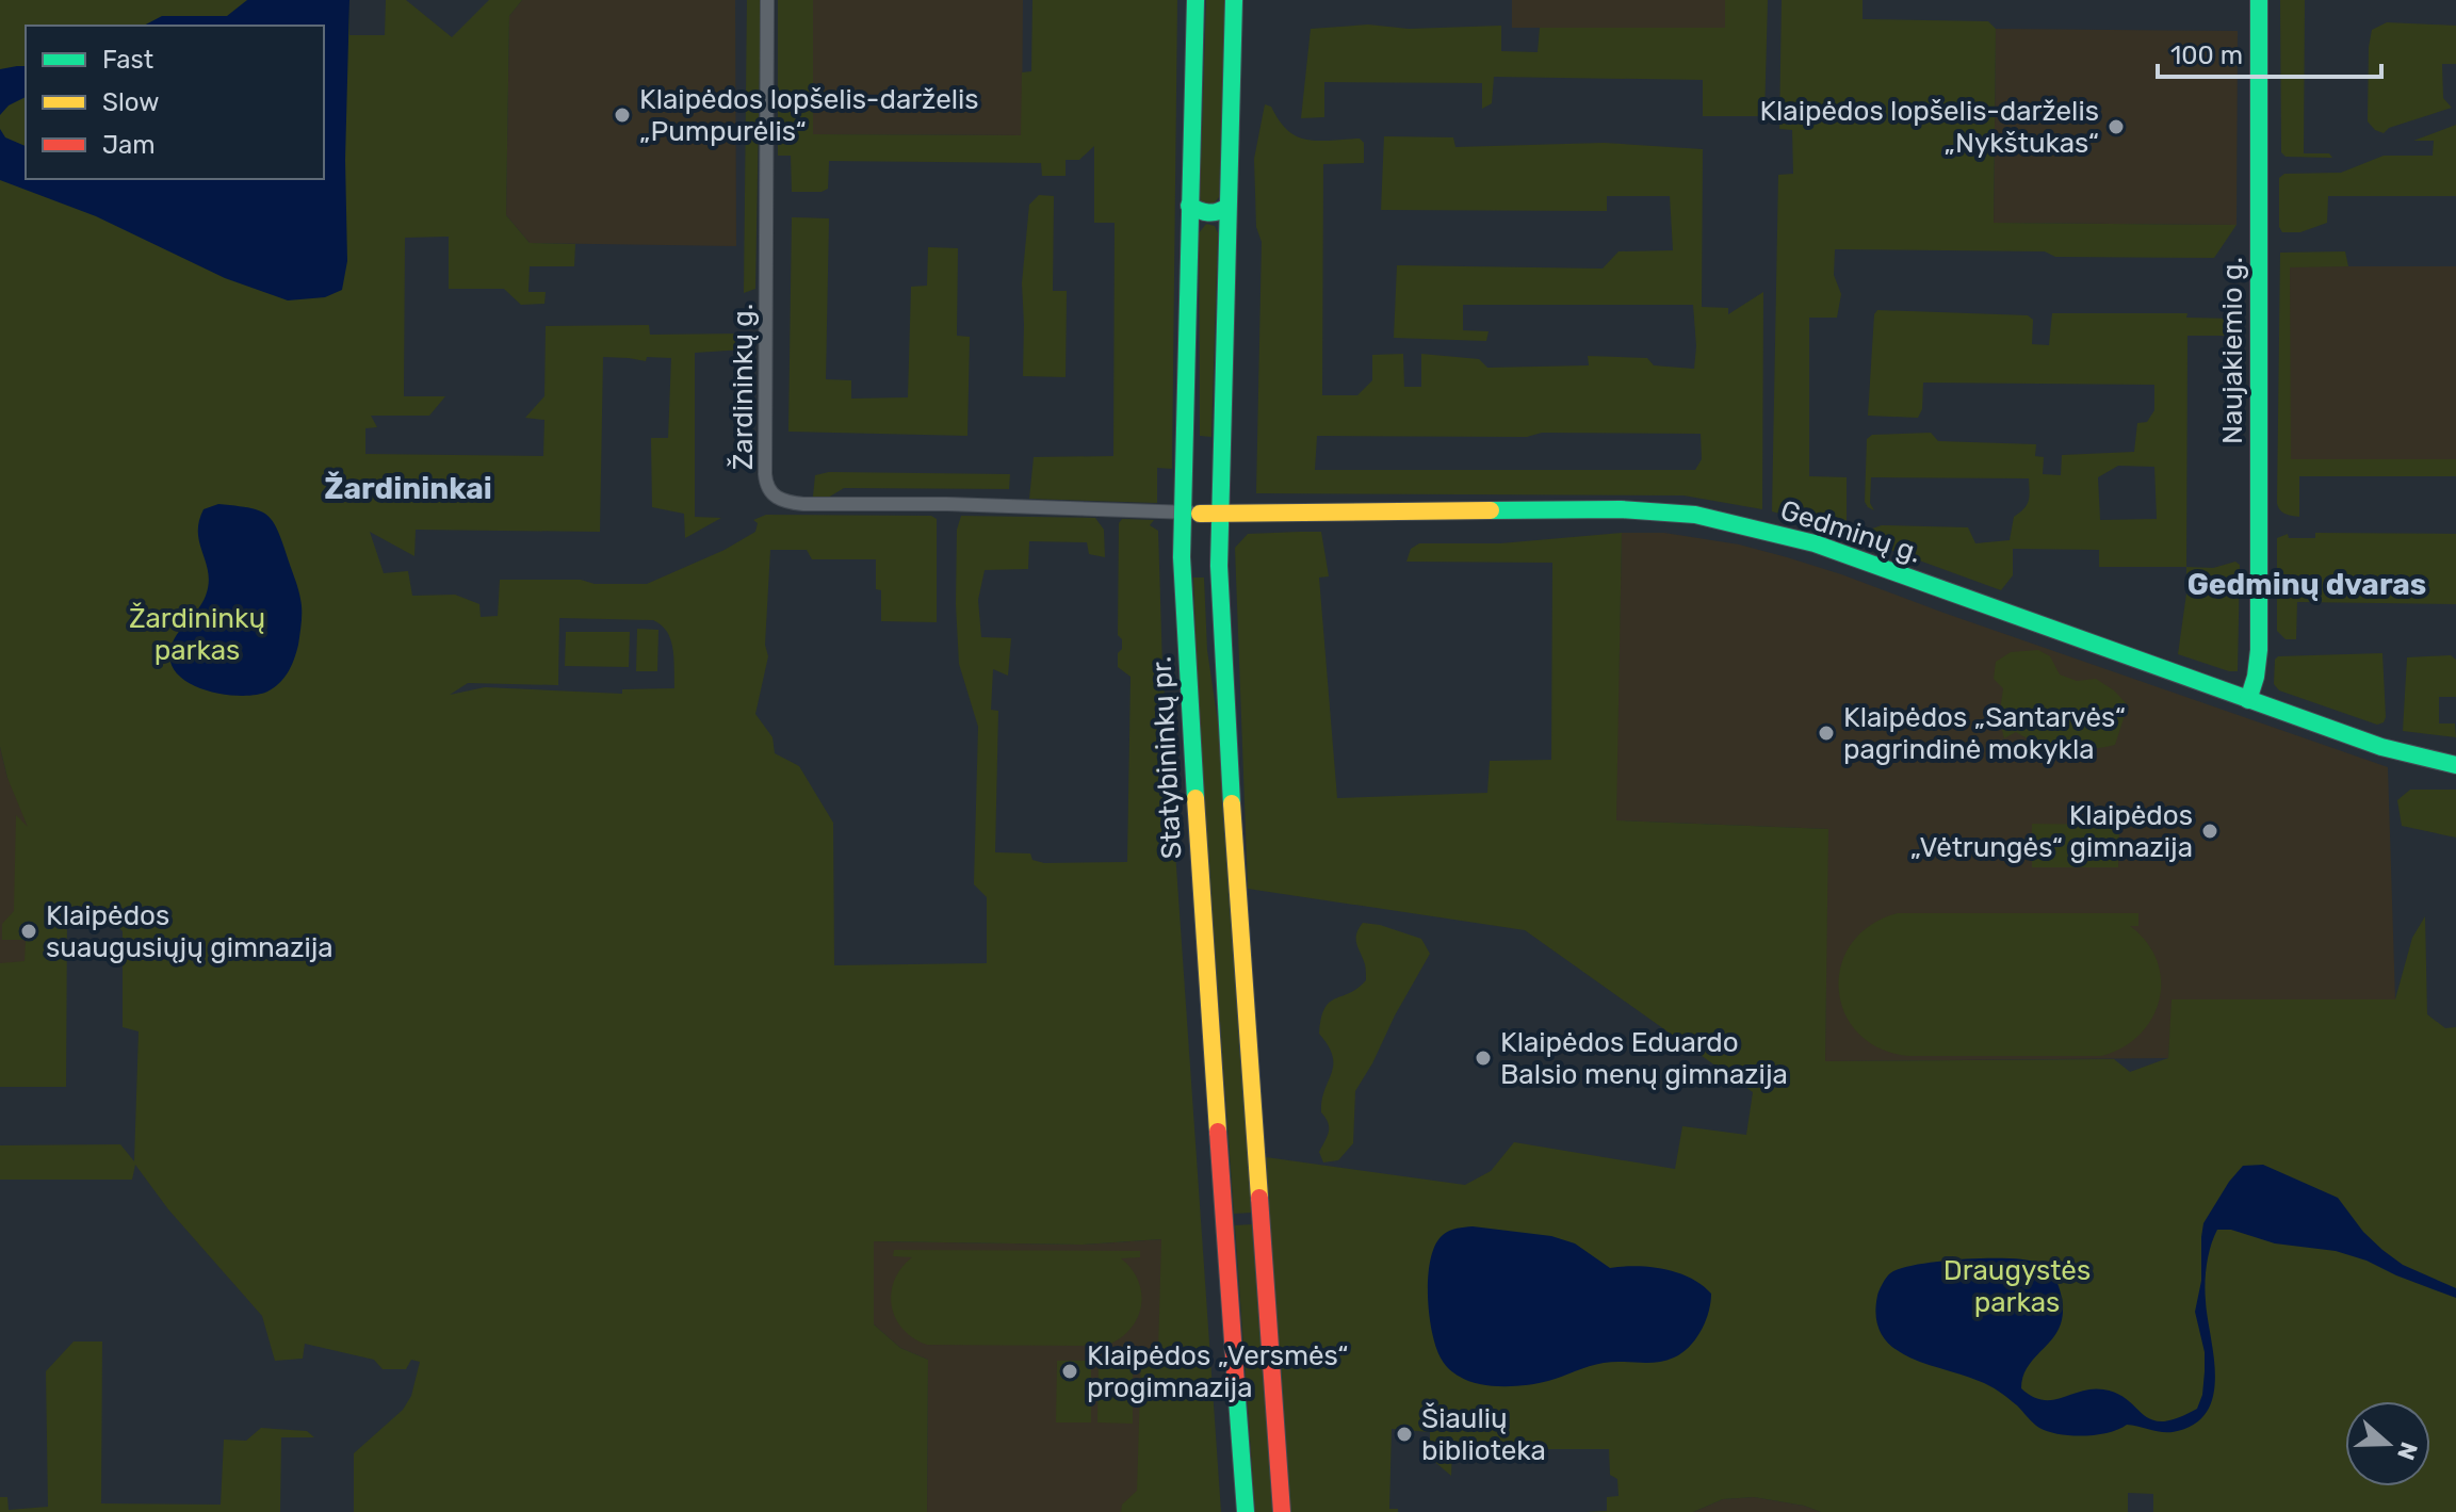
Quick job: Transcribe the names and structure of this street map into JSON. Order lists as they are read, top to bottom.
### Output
{
  "streets": {
    "main road": ["Naujakiemio g.", "Gedminų g.", "Statybininkų pr."],
    "street": ["Žardininkų g."]
  },
  "crossings": [
    ["Naujakiemio g.", "Gedminų g."],
    ["Žardininkų g.", "Gedminų g."],
    ["Žardininkų g.", "Statybininkų pr."],
    ["Gedminų g.", "Statybininkų pr."]
  ],
  "districts": ["Žardininkai", "Gedminų dvaras"],
  "parks": ["Žardininkų parkas", "Draugystės parkas"],
  "places": [
    "Klaipėdos lopšelis-darželis „Pumpurėlis“",
    "Klaipėdos lopšelis-darželis „Nykštukas“",
    "Klaipėdos „Santarvės“ pagrindinė mokykla",
    "Klaipėdos „Vėtrungės“ gimnazija",
    "Klaipėdos suaugusiųjų gimnazija",
    "Klaipėdos Eduardo Balsio menų gimnazija",
    "Klaipėdos „Versmės“ progimnazija",
    "Šiaulių biblioteka"
  ],
  "legend": ["Fast", "Slow", "Jam"],
  "scale_bar": "100 m",
  "north": "right"
}
